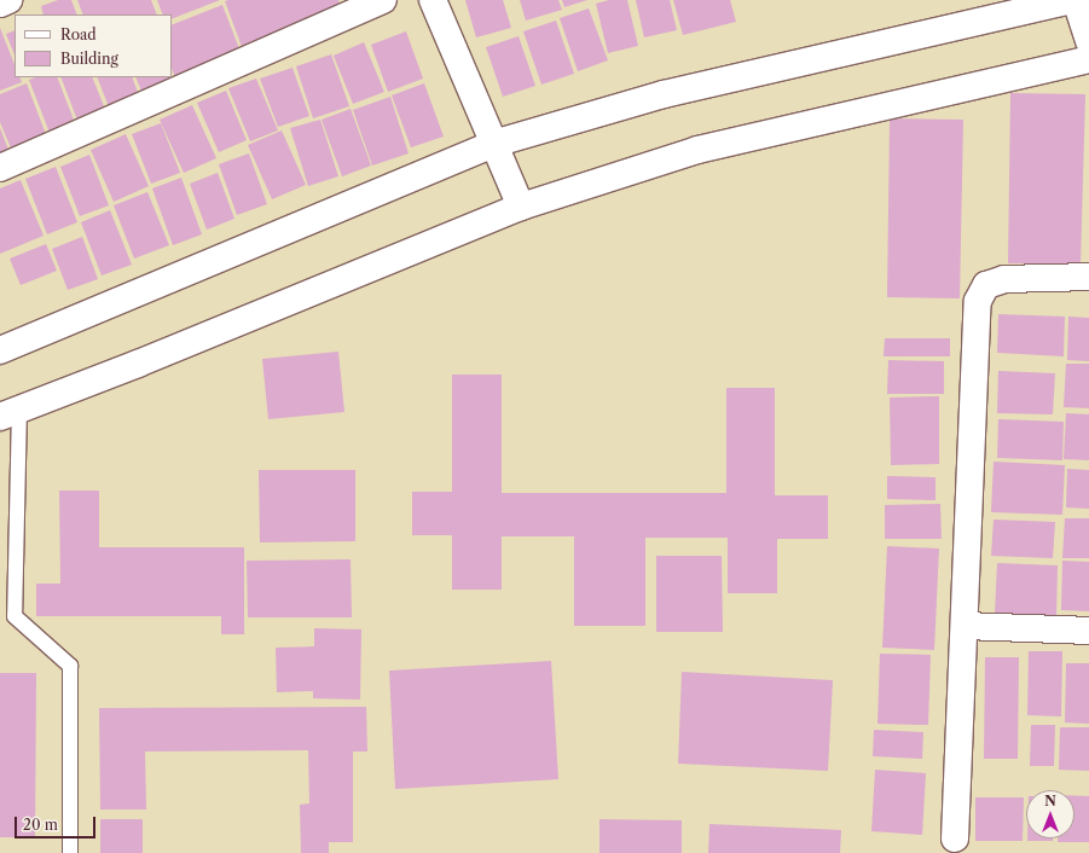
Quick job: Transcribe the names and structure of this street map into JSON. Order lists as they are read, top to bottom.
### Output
{
  "legend": ["Road", "Building"],
  "scale_bar": "20 m",
  "north": "top"
}
